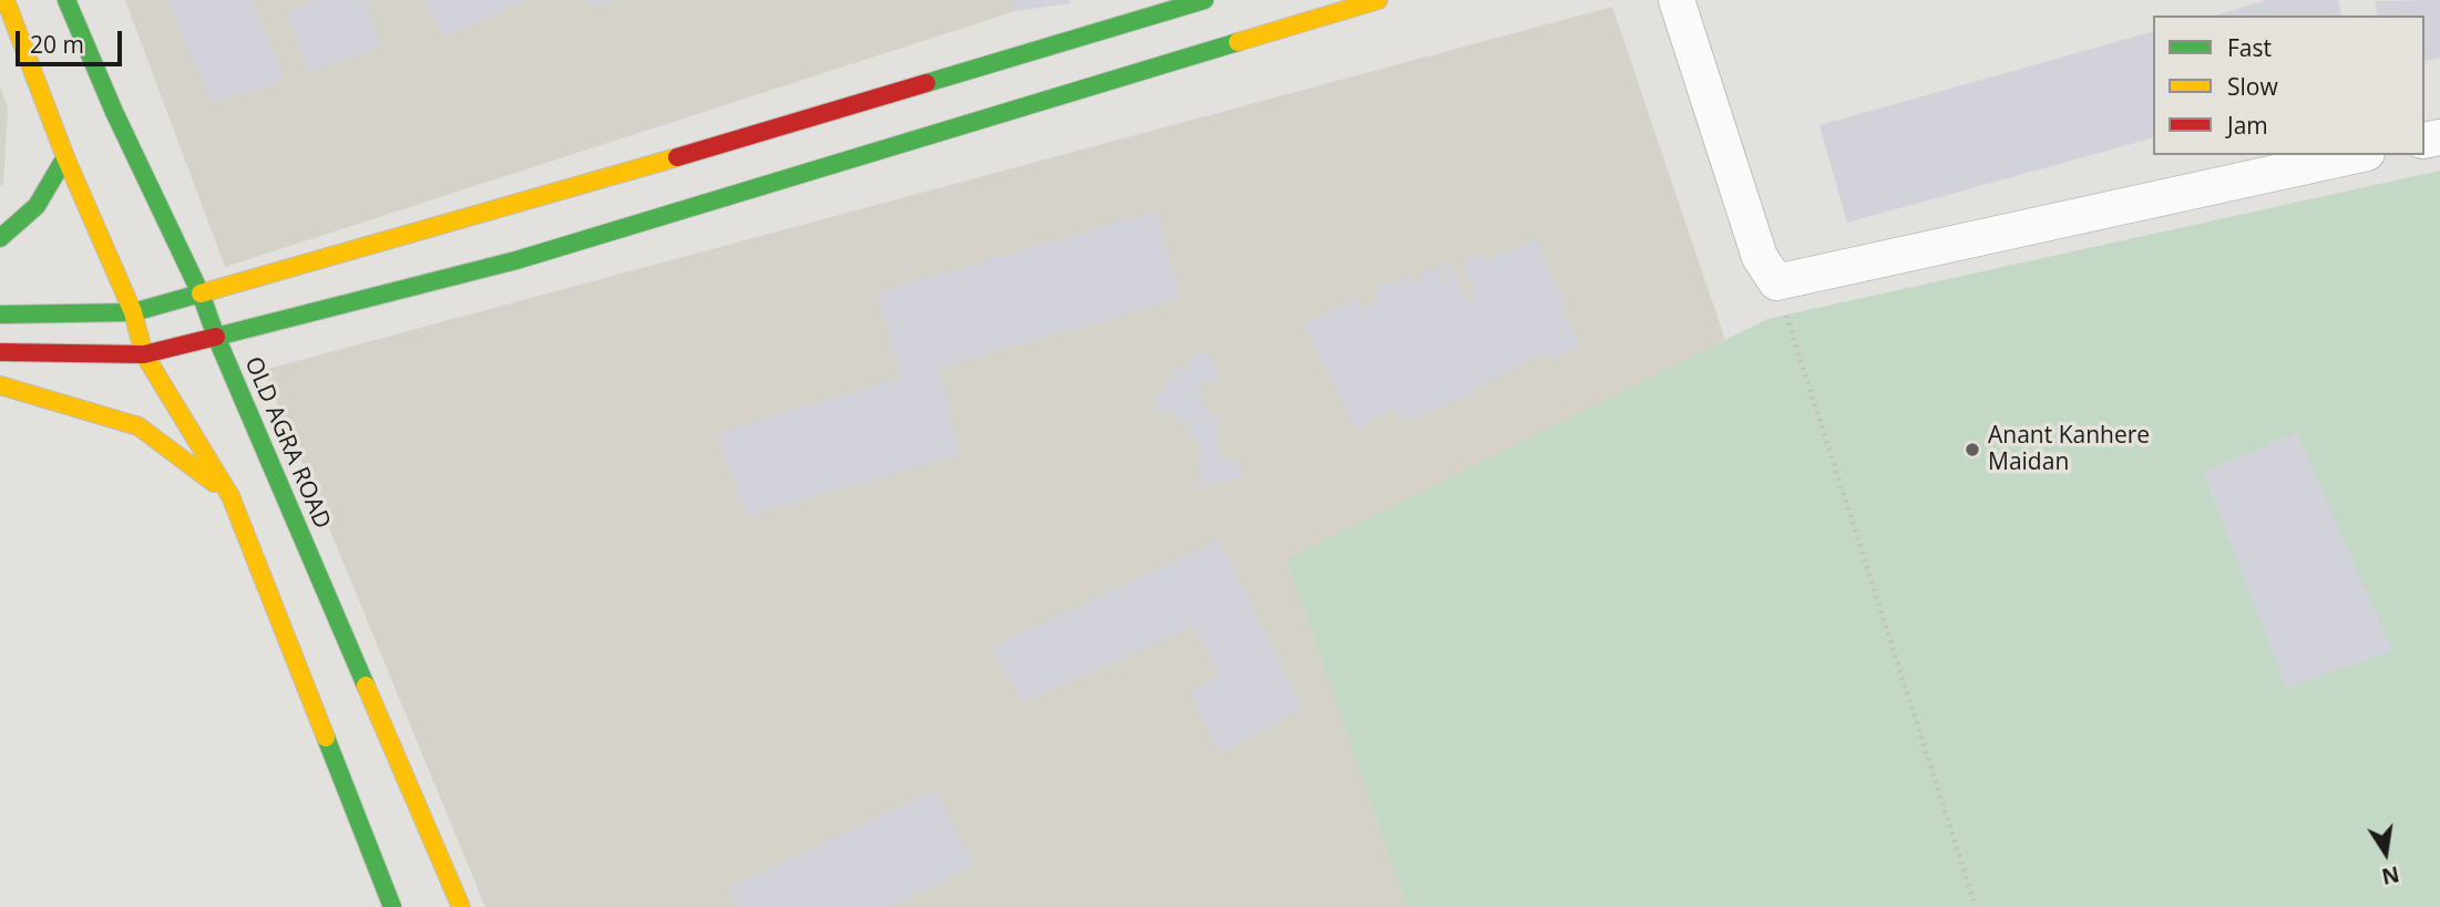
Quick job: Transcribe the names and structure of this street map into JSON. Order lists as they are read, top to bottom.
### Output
{
  "streets": {
    "main road": ["OLD AGRA ROAD"]
  },
  "places": ["Anant Kanhere Maidan"],
  "legend": ["Fast", "Slow", "Jam"],
  "scale_bar": "20 m",
  "north": "bottom"
}
